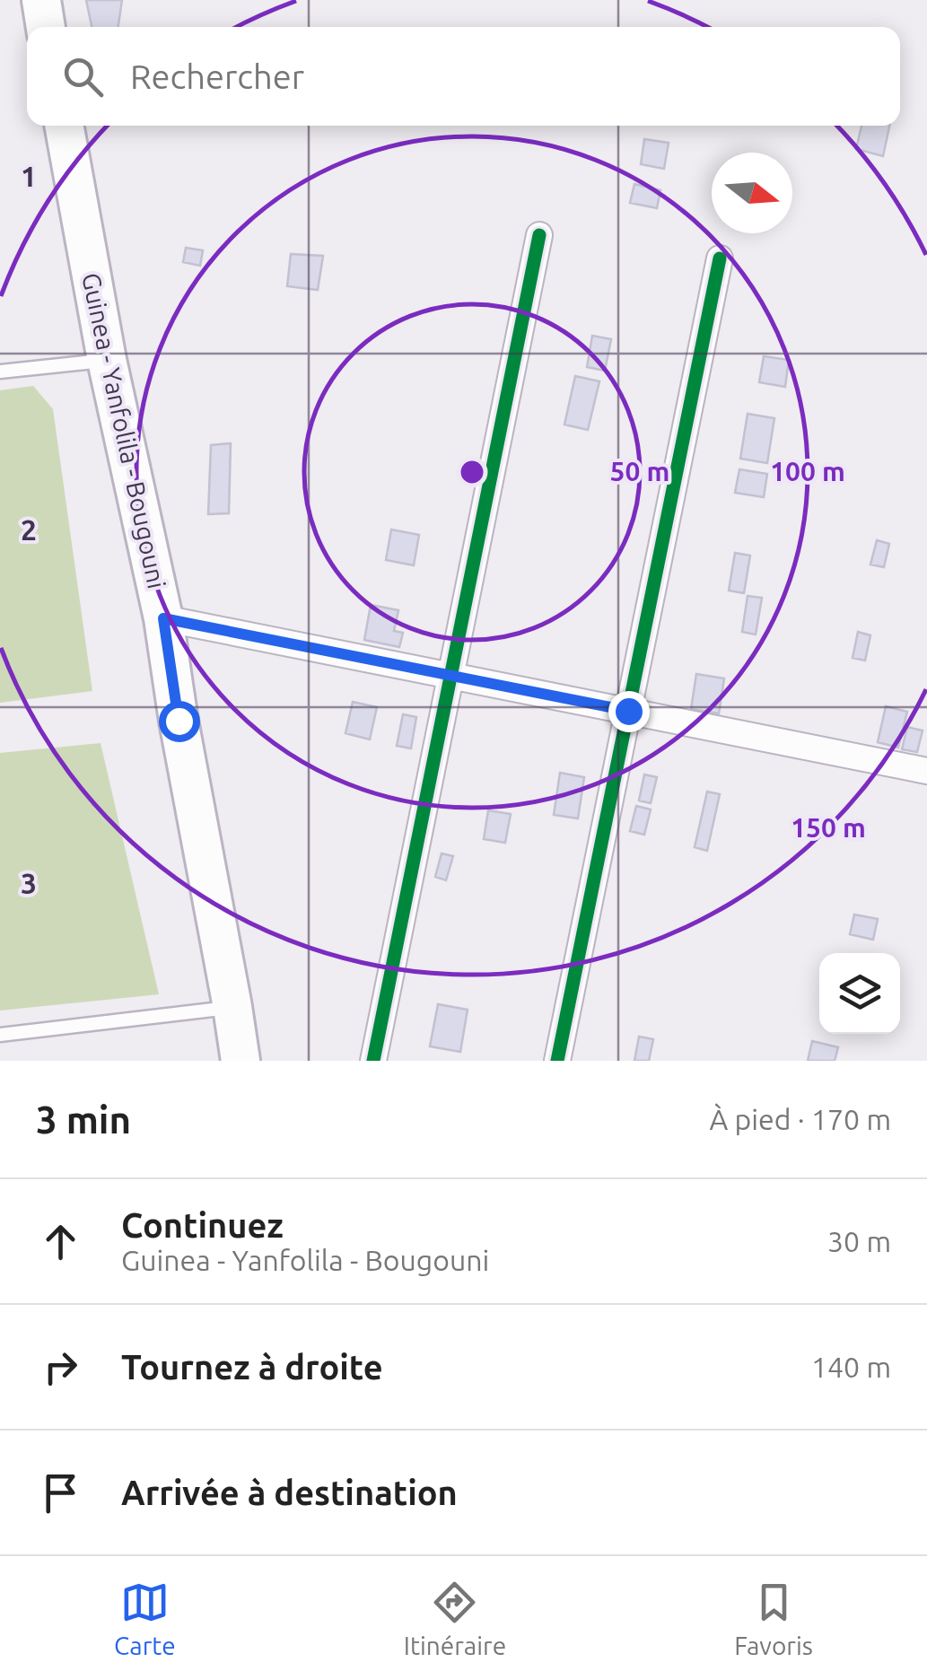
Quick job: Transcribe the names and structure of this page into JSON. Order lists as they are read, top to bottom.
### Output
{
  "streets": {
    "main road": ["Guinea - Yanfolila - Bougouni"]
  },
  "north": "right",
  "page": {
    "search": "Rechercher",
    "heading": ["3 min", "À pied · 170 m"],
    "list": [
      ["Continuez", "Guinea - Yanfolila - Bougouni", "30 m"],
      ["Tournez à droite", "140 m"],
      "Arrivée à destination"
    ],
    "nav": ["Carte", "Itinéraire", "Favoris"]
  },
  "grid": {
    "rows": ["1", "2", "3"]
  },
  "rings": ["50 m", "100 m", "150 m"]
}
